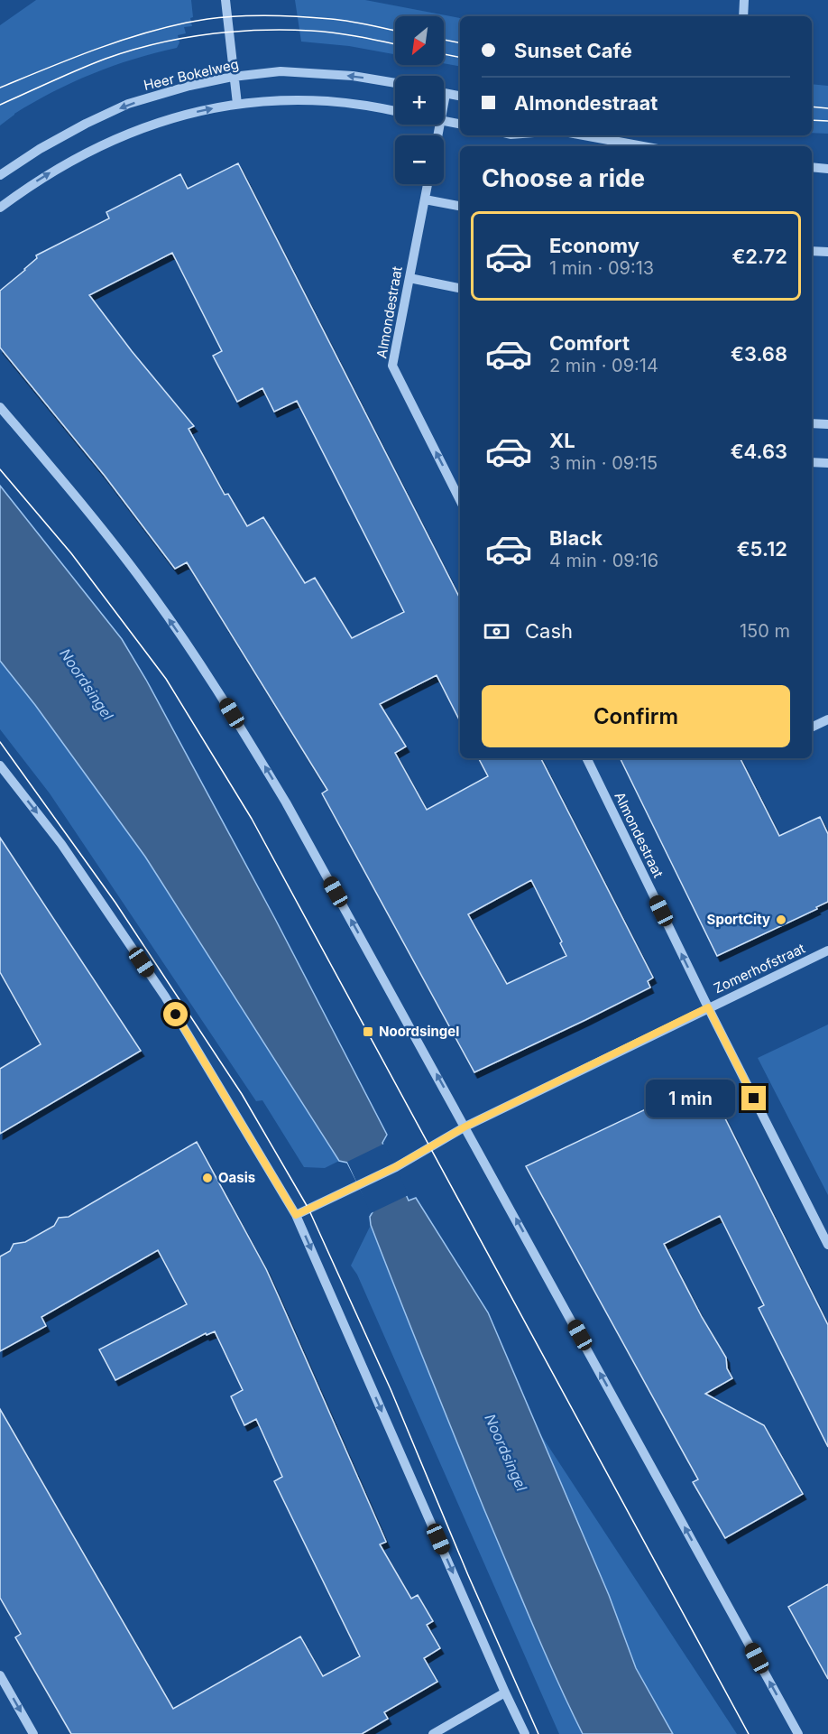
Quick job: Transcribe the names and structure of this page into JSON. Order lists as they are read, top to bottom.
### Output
{
  "streets": {
    "street": ["Heer Bokelweg", "Almondestraat", "Zomerhofstraat"]
  },
  "crossings": [
    ["Almondestraat", "Zomerhofstraat"]
  ],
  "one_way": ["Almondestraat"],
  "water": ["Noordsingel"],
  "places": {
    "other": ["SportCity", "Oasis"],
    "transit": ["Noordsingel"]
  },
  "north": "bottom left",
  "page": {
    "map_buttons": ["+", "−"],
    "banner": ["Sunset Café", "Almondestraat"],
    "heading": "Choose a ride",
    "list": [
      {
        "name": "Economy",
        "note": "1 min · 09:13",
        "value": "€2.72"
      },
      {
        "name": "Comfort",
        "note": "2 min · 09:14",
        "value": "€3.68"
      },
      {
        "name": "XL",
        "note": "3 min · 09:15",
        "value": "€4.63"
      },
      {
        "name": "Black",
        "note": "4 min · 09:16",
        "value": "€5.12"
      }
    ],
    "pay": ["Cash", "150 m"],
    "buttons": "Confirm",
    "bubble": "1 min"
  }
}
